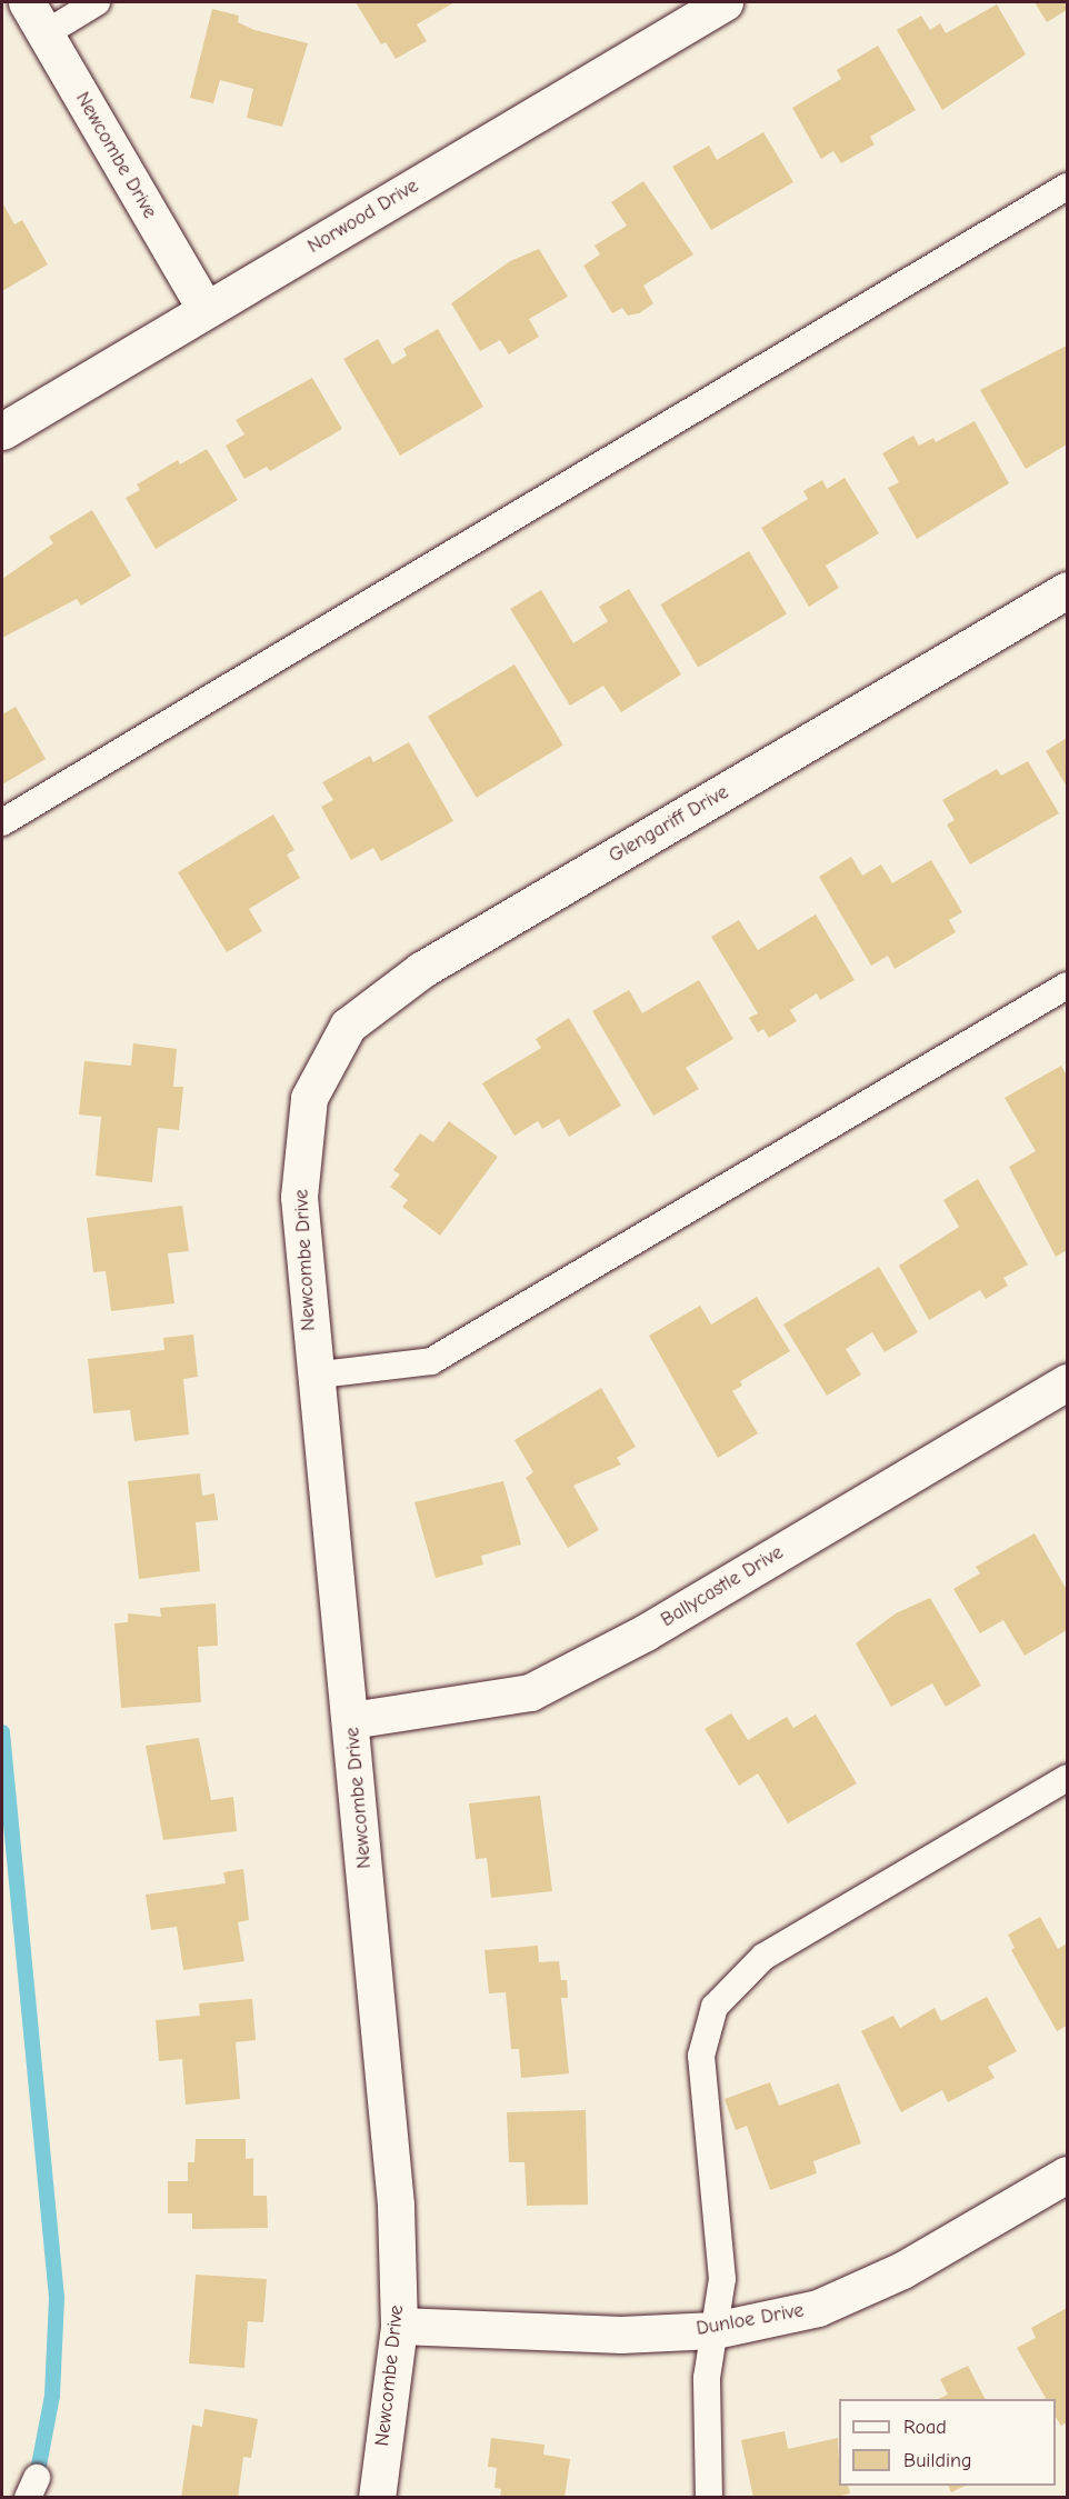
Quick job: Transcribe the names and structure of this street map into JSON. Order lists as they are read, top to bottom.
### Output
{
  "streets": {
    "street": [
      "Newcombe Drive",
      "Norwood Drive",
      "Glengariff Drive",
      "Ballycastle Drive",
      "Dunloe Drive"
    ]
  },
  "crossings": [
    ["Newcombe Drive", "Norwood Drive"],
    ["Newcombe Drive", "Glengariff Drive"],
    ["Newcombe Drive", "Ballycastle Drive"],
    ["Newcombe Drive", "Dunloe Drive"]
  ],
  "legend": ["Road", "Building"]
}
